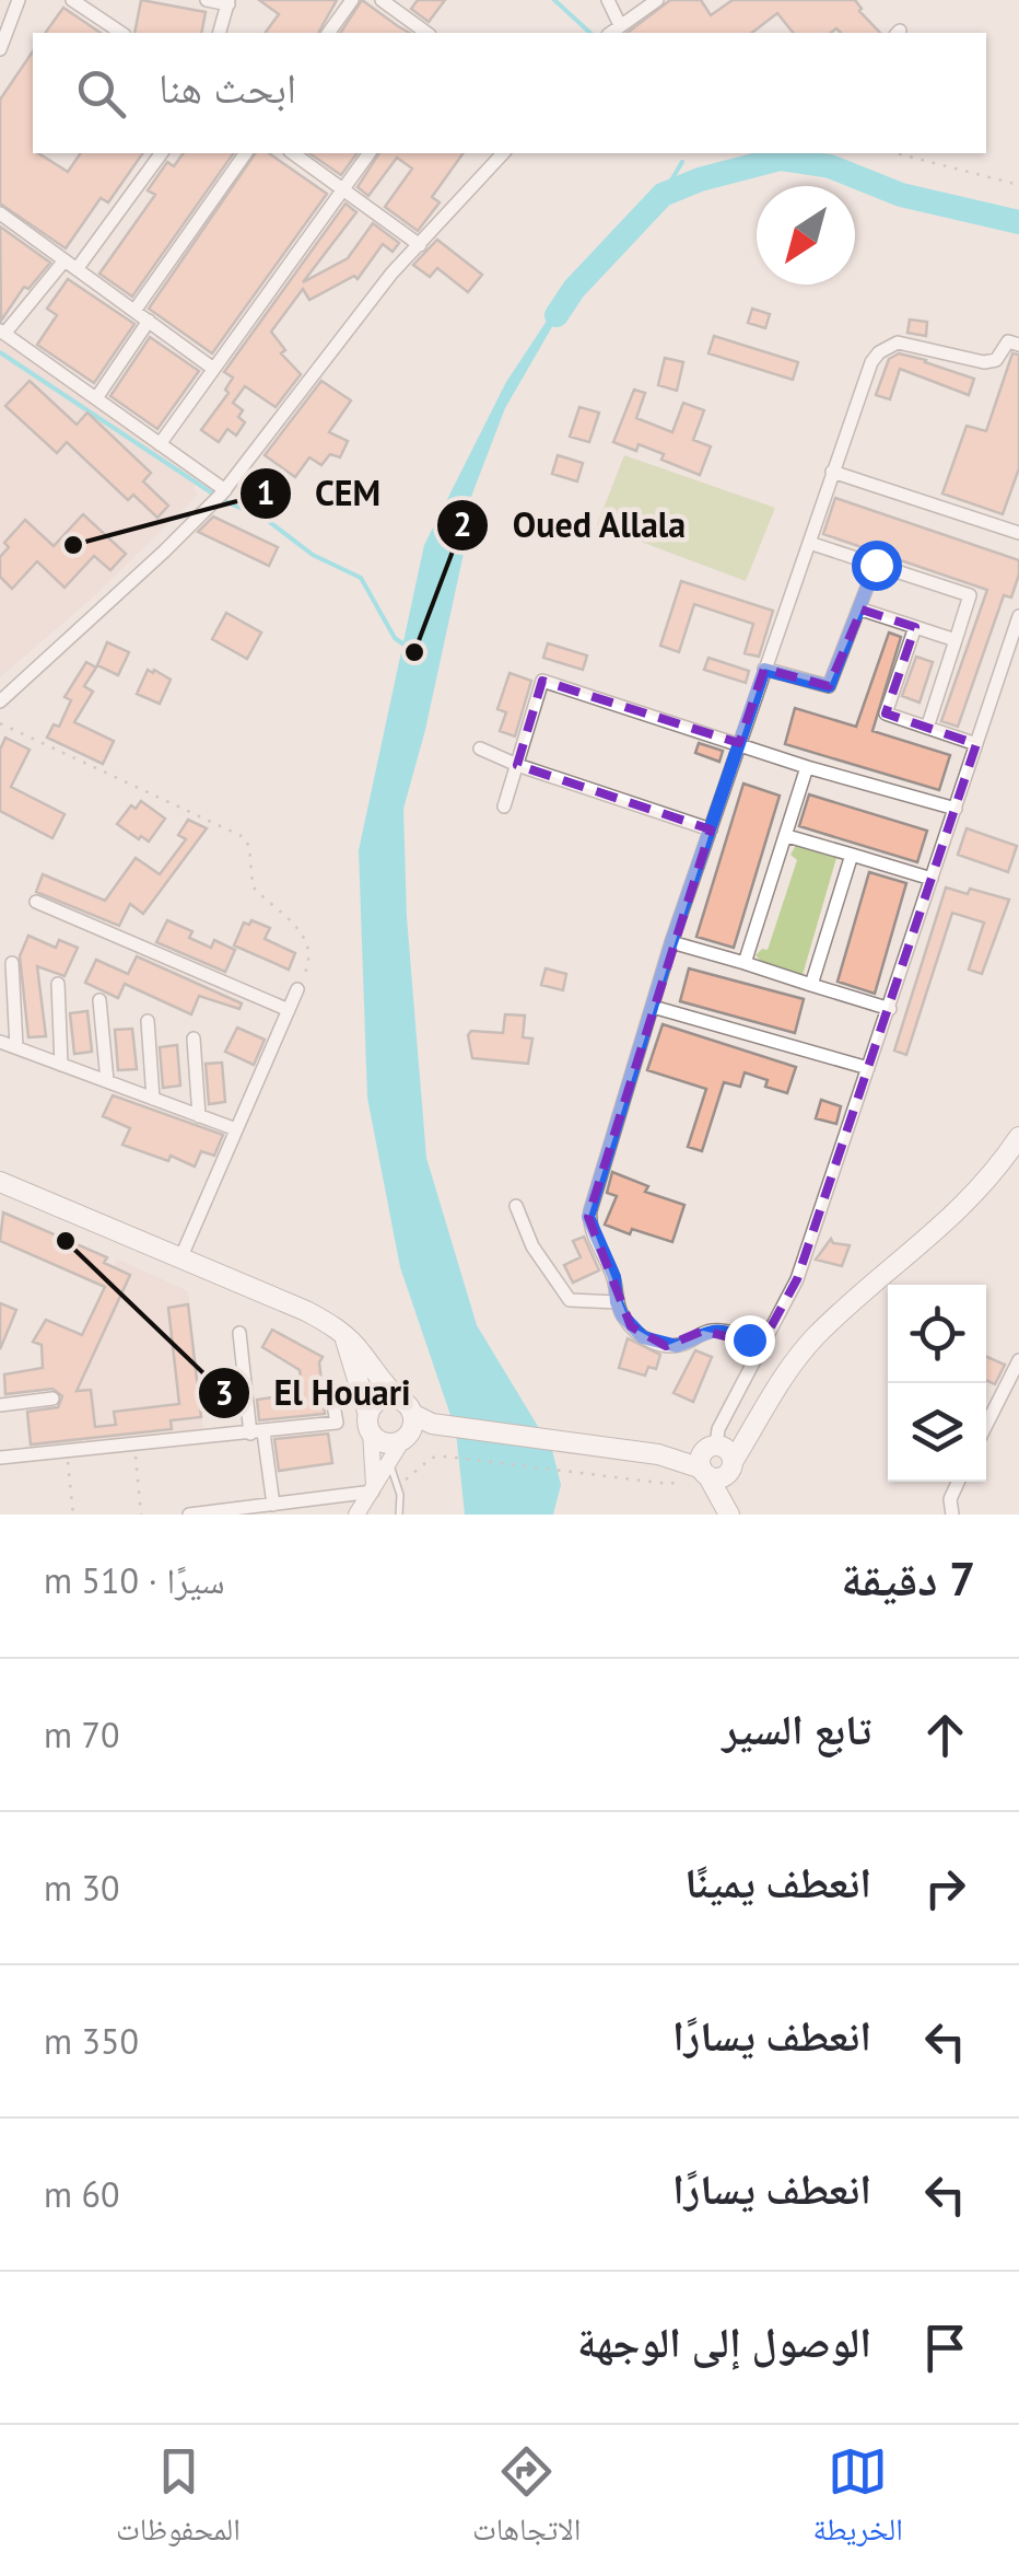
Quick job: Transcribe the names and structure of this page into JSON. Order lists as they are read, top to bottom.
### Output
{
  "places": ["CEM", "Oued Allala", "El Houari"],
  "north": "bottom left",
  "page": {
    "search": "ابحث هنا",
    "heading": ["7 دقيقة", "سيرًا · 510 m"],
    "list": [
      ["تابع السير", "70 m"],
      ["انعطف يمينًا", "30 m"],
      ["انعطف يسارًا", "350 m"],
      ["انعطف يسارًا", "60 m"],
      "الوصول إلى الوجهة"
    ],
    "nav": ["الخريطة", "الاتجاهات", "المحفوظات"]
  }
}
